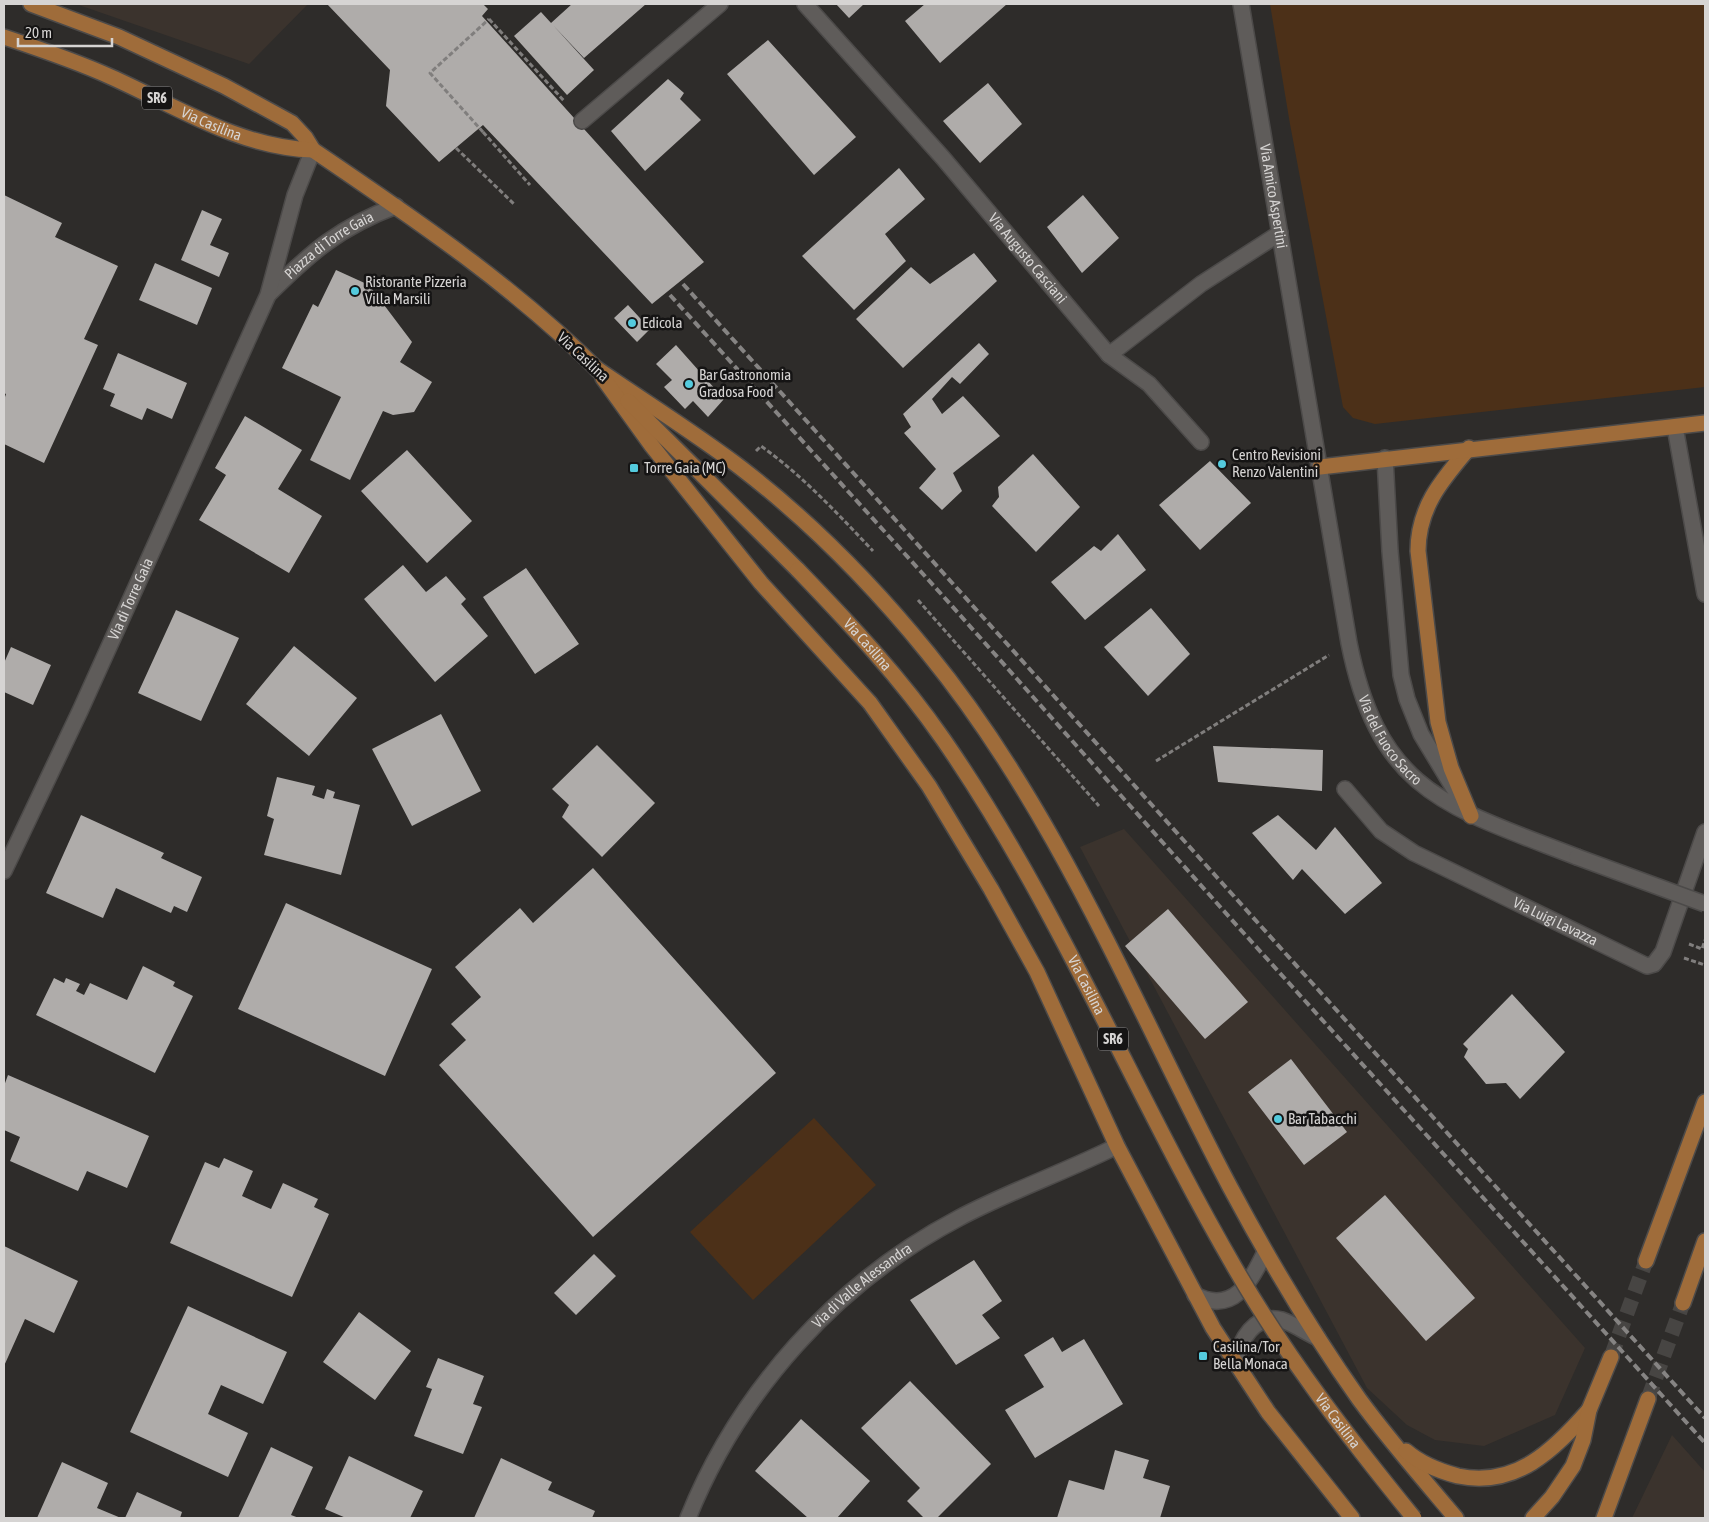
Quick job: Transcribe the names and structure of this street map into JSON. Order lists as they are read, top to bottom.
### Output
{
  "streets": {
    "main road": ["SR6", "Via Casilina"],
    "street": [
      "Via Amico Aspertini",
      "Piazza di Torre Gaia",
      "Via Augusto Casciani",
      "Via di Torre Gaia",
      "Via del Fuoco Sacro",
      "Via Luigi Lavazza",
      "Via di Valle Alessandra"
    ]
  },
  "crossings": [
    ["Via Casilina", "Piazza di Torre Gaia"],
    ["Via Amico Aspertini", "Via del Fuoco Sacro"],
    ["Piazza di Torre Gaia", "Via di Torre Gaia"]
  ],
  "places": {
    "other": [
      "Ristorante Pizzeria Villa Marsili",
      "Edicola",
      "Bar Gastronomia Gradosa Food",
      "Centro Revisioni Renzo Valentini",
      "Bar Tabacchi"
    ],
    "transit": ["Torre Gaia (MC)", "Casilina/Tor Bella Monaca"]
  },
  "scale_bar": "20 m"
}
